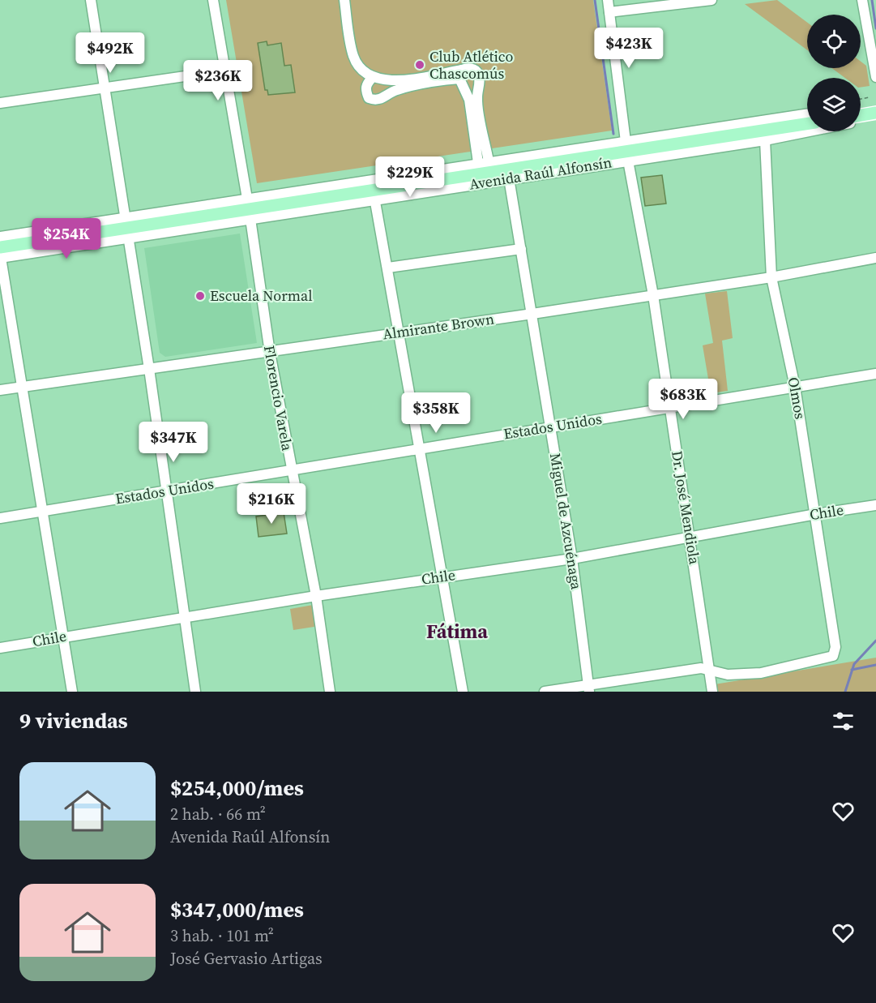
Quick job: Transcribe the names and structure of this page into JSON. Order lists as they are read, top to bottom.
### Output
{
  "streets": {
    "main road": ["Avenida Raúl Alfonsín"],
    "street": [
      "Almirante Brown",
      "Florencio Varela",
      "Olmos",
      "Estados Unidos",
      "Dr. José Mendiola",
      "Chile",
      "Miguel de Azcuénaga"
    ]
  },
  "crossings": [
    ["Avenida Raúl Alfonsín", "Florencio Varela"],
    ["Avenida Raúl Alfonsín", "Olmos"],
    ["Avenida Raúl Alfonsín", "Dr. José Mendiola"],
    ["Avenida Raúl Alfonsín", "Miguel de Azcuénaga"],
    ["Almirante Brown", "Florencio Varela"],
    ["Almirante Brown", "Olmos"],
    ["Almirante Brown", "Dr. José Mendiola"],
    ["Almirante Brown", "Miguel de Azcuénaga"],
    ["Florencio Varela", "Estados Unidos"],
    ["Florencio Varela", "Chile"],
    ["Olmos", "Estados Unidos"],
    ["Olmos", "Dr. José Mendiola"],
    ["Olmos", "Chile"],
    ["Estados Unidos", "Dr. José Mendiola"],
    ["Estados Unidos", "Miguel de Azcuénaga"],
    ["Dr. José Mendiola", "Chile"],
    ["Chile", "Miguel de Azcuénaga"]
  ],
  "districts": ["Fátima"],
  "places": ["Club Atlético Chascomús", "Escuela Normal"],
  "page": {
    "price": [
      "$423K",
      "$492K",
      "$236K",
      "$229K",
      "$254K",
      "$683K",
      "$358K",
      "$347K",
      "$216K"
    ],
    "heading": "9 viviendas",
    "list": [
      {
        "name": "$254,000/mes",
        "note": "2 hab. · 66 m² · Avenida Raúl Alfonsín"
      },
      {
        "name": "$347,000/mes",
        "note": "3 hab. · 101 m² · José Gervasio Artigas"
      }
    ]
  }
}
